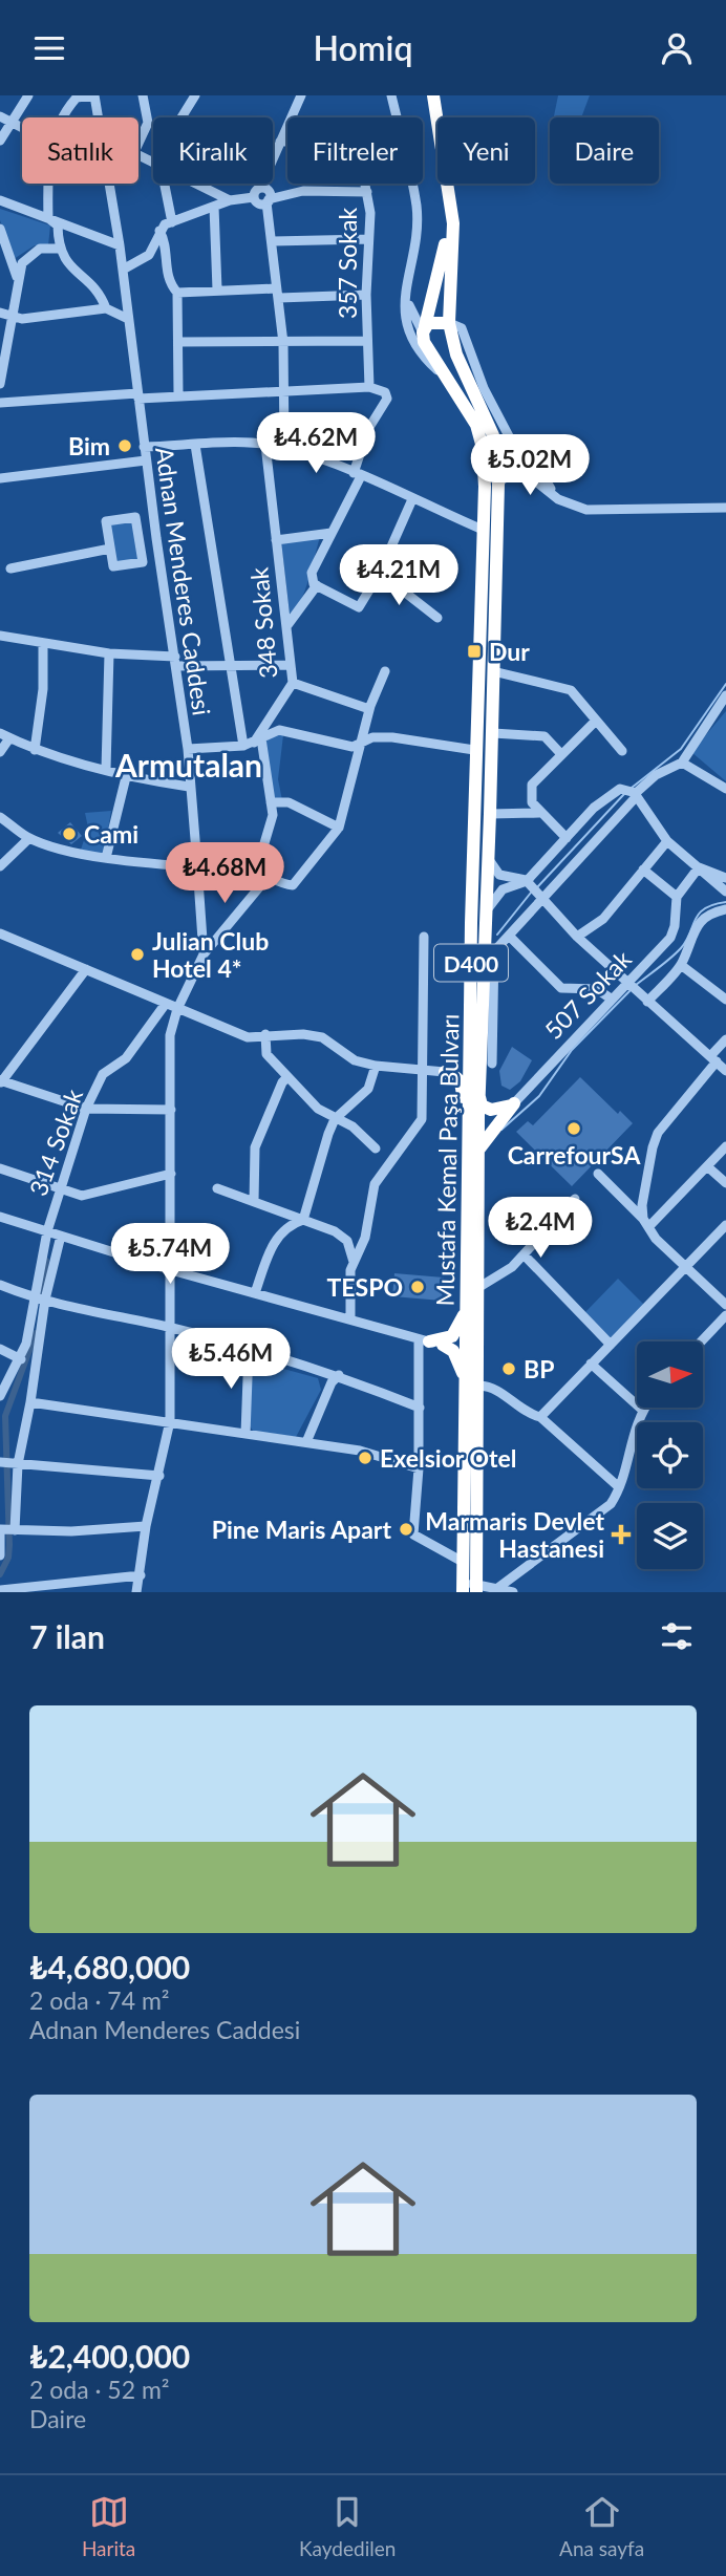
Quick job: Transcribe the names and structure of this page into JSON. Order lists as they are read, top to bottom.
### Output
{
  "streets": {
    "highway": ["D400", "Mustafa Kemal Paşa Bulvarı"],
    "street": [
      "357 Sokak",
      "Adnan Menderes Caddesi",
      "348 Sokak",
      "507 Sokak",
      "314 Sokak"
    ]
  },
  "crossings": [
    ["D400", "Mustafa Kemal Paşa Bulvarı"]
  ],
  "districts": ["Armutalan"],
  "places": {
    "other": [
      "Bim",
      "Cami",
      "Julian Club Hotel 4*",
      "CarrefourSA",
      "TESPO",
      "BP",
      "Exelsior Otel",
      "Pine Maris Apart"
    ],
    "transit": ["Dur"],
    "health": ["Marmaris Devlet Hastanesi"]
  },
  "north": "right",
  "page": {
    "header": "Homiq",
    "chip": [
      "Satılık",
      "Kiralık",
      "Filtreler",
      "Yeni",
      "Daire"
    ],
    "price": [
      "₺4.62M",
      "₺5.02M",
      "₺4.21M",
      "₺4.68M",
      "₺2.4M",
      "₺5.74M",
      "₺5.46M"
    ],
    "heading": "7 ilan",
    "list": [
      {
        "name": "₺4,680,000",
        "note": "2 oda · 74 m² · Adnan Menderes Caddesi"
      },
      {
        "name": "₺2,400,000",
        "note": "2 oda · 52 m² · Daire"
      }
    ],
    "tabs": ["Harita", "Kaydedilen", "Ana sayfa"]
  }
}
